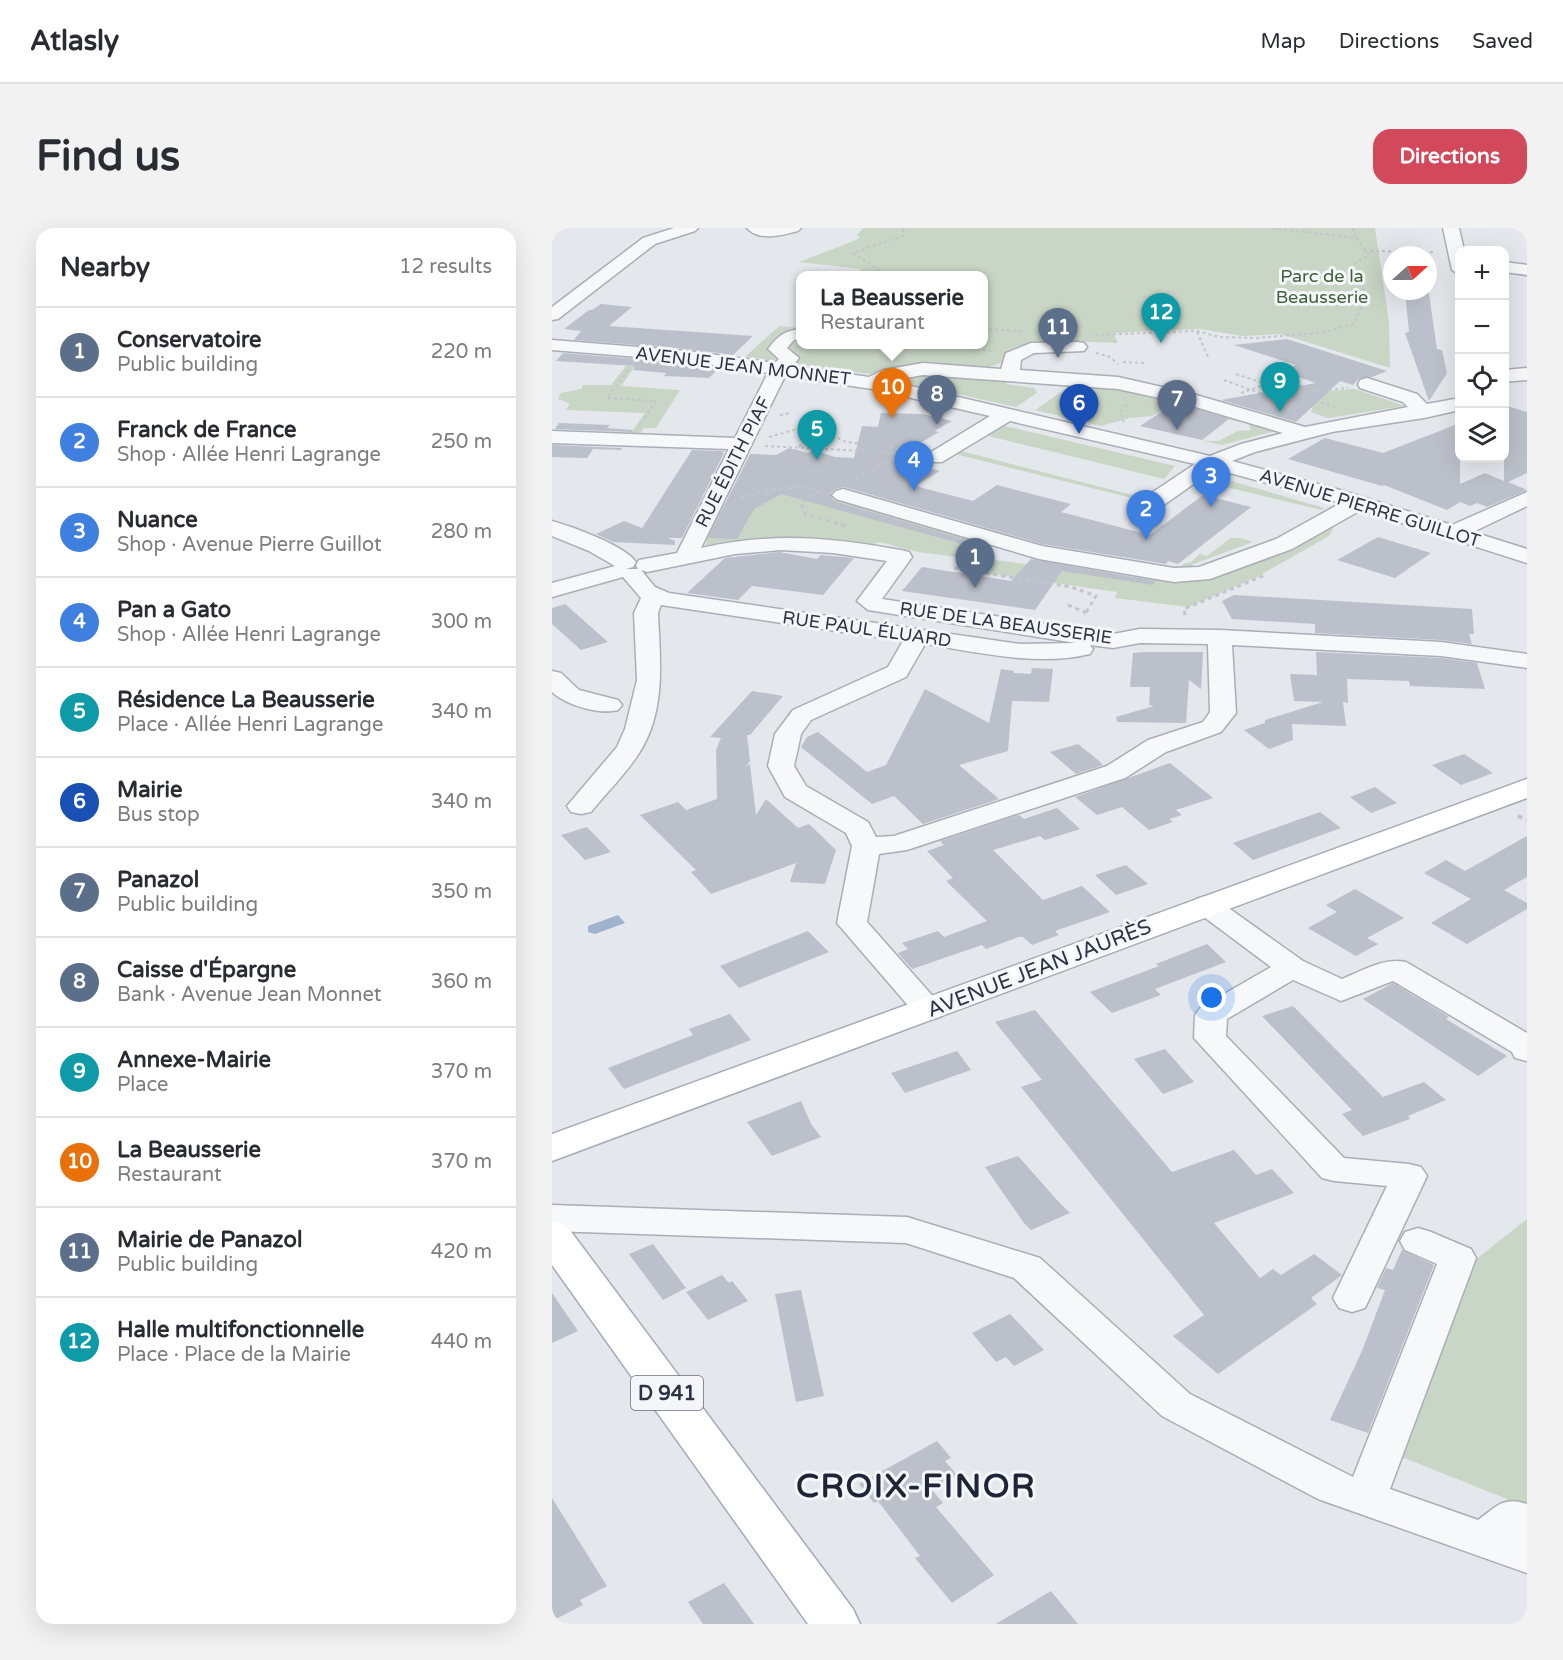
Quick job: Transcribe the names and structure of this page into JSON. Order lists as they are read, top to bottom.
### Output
{
  "streets": {
    "main road": ["AVENUE JEAN JAURÈS", "D 941"],
    "street": [
      "AVENUE JEAN MONNET",
      "RUE ÉDITH PIAF",
      "AVENUE PIERRE GUILLOT",
      "RUE DE LA BEAUSSERIE",
      "RUE PAUL ÉLUARD"
    ]
  },
  "crossings": [
    ["AVENUE JEAN MONNET", "RUE ÉDITH PIAF"],
    ["AVENUE JEAN MONNET", "AVENUE PIERRE GUILLOT"],
    ["RUE ÉDITH PIAF", "RUE DE LA BEAUSSERIE"],
    ["RUE DE LA BEAUSSERIE", "RUE PAUL ÉLUARD"]
  ],
  "districts": ["CROIX-FINOR"],
  "parks": ["Parc de la Beausserie"],
  "north": "right",
  "page": {
    "header": "Atlasly",
    "nav": ["Map", "Directions", "Saved"],
    "buttons": "Directions",
    "title": "Find us",
    "heading": ["Nearby", "12 results"],
    "map_buttons": ["+", "−"],
    "popup": ["La Beausserie", "Restaurant"],
    "pins": [
      "12",
      "11",
      "9",
      "10",
      "8",
      "7",
      "6",
      "5",
      "4",
      "3",
      "2",
      "1"
    ],
    "list": [
      {
        "mark": "1",
        "name": "Conservatoire",
        "note": "Public building",
        "value": "220 m"
      },
      {
        "mark": "2",
        "name": "Franck de France",
        "note": "Shop · Allée Henri Lagrange",
        "value": "250 m"
      },
      {
        "mark": "3",
        "name": "Nuance",
        "note": "Shop · Avenue Pierre Guillot",
        "value": "280 m"
      },
      {
        "mark": "4",
        "name": "Pan a Gato",
        "note": "Shop · Allée Henri Lagrange",
        "value": "300 m"
      },
      {
        "mark": "5",
        "name": "Résidence La Beausserie",
        "note": "Place · Allée Henri Lagrange",
        "value": "340 m"
      },
      {
        "mark": "6",
        "name": "Mairie",
        "note": "Bus stop",
        "value": "340 m"
      },
      {
        "mark": "7",
        "name": "Panazol",
        "note": "Public building",
        "value": "350 m"
      },
      {
        "mark": "8",
        "name": "Caisse d'Épargne",
        "note": "Bank · Avenue Jean Monnet",
        "value": "360 m"
      },
      {
        "mark": "9",
        "name": "Annexe-Mairie",
        "note": "Place",
        "value": "370 m"
      },
      {
        "mark": "10",
        "name": "La Beausserie",
        "note": "Restaurant",
        "value": "370 m"
      },
      {
        "mark": "11",
        "name": "Mairie de Panazol",
        "note": "Public building",
        "value": "420 m"
      },
      {
        "mark": "12",
        "name": "Halle multifonctionnelle",
        "note": "Place · Place de la Mairie",
        "value": "440 m"
      }
    ]
  }
}
